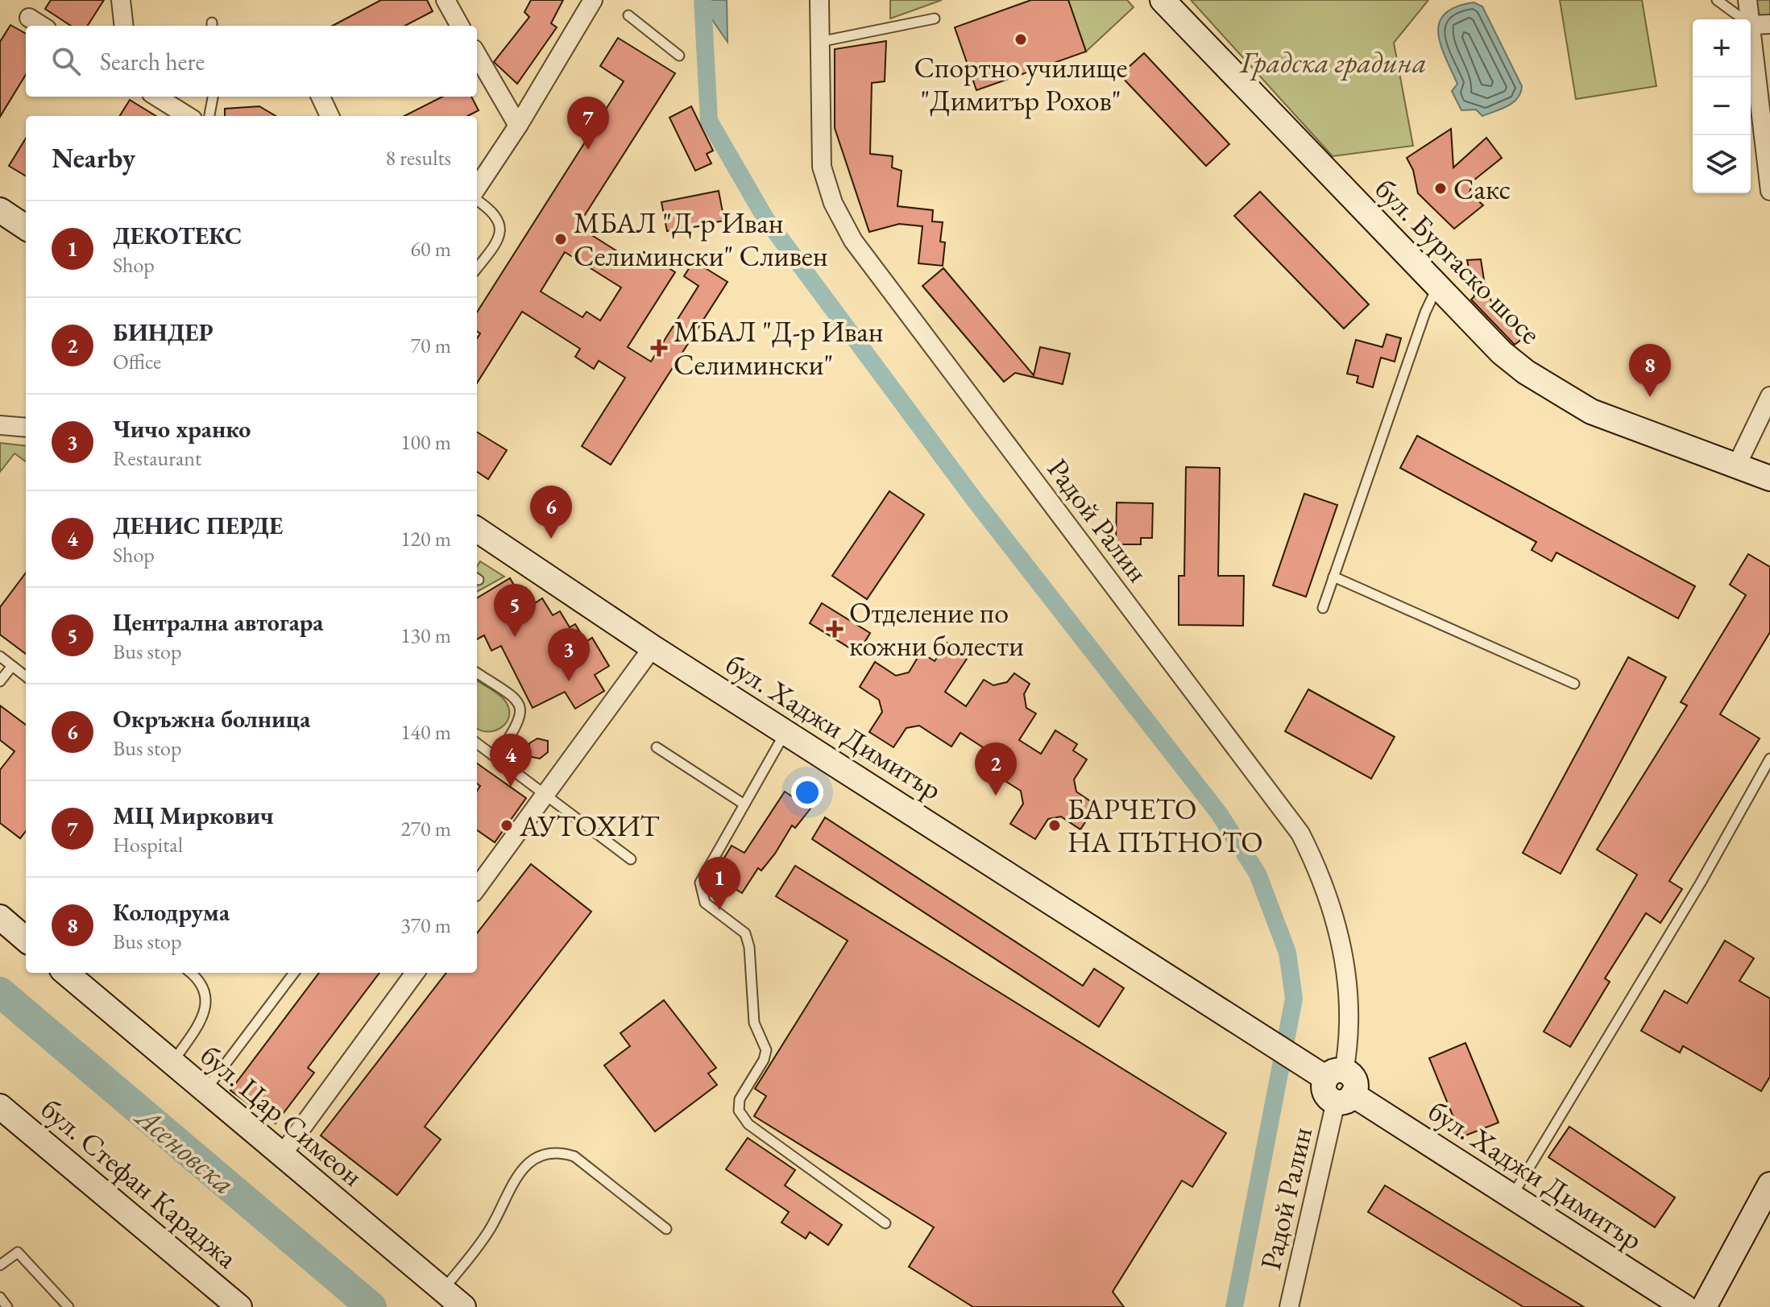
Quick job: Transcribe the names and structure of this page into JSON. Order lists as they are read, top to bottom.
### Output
{
  "streets": {
    "main road": [
      "бул. Бургаско шосе",
      "бул. Хаджи Димитър",
      "бул. Цар Симеон",
      "бул. Стефан Караджа"
    ],
    "street": ["Радой Ралин"]
  },
  "crossings": [
    ["Радой Ралин", "бул. Хаджи Димитър"]
  ],
  "water": ["Асеновска"],
  "parks": ["Градска градина"],
  "places": {
    "other": [
      "Спортно училище \"Димитър Рохов\"",
      "Сакс",
      "МБАЛ \"Д-р Иван Селимински\" Сливен",
      "АУТОХИТ",
      "БАРЧЕТО НА ПЪТНОТО"
    ],
    "health": ["МБАЛ \"Д-р Иван Селимински\"", "Отделение по кожни болести"]
  },
  "page": {
    "map_buttons": ["+", "−"],
    "search": "Search here",
    "pins": [
      "7",
      "8",
      "6",
      "5",
      "3",
      "4",
      "2",
      "1"
    ],
    "heading": ["Nearby", "8 results"],
    "list": [
      {
        "mark": "1",
        "name": "ДЕКОТЕКС",
        "note": "Shop",
        "value": "60 m"
      },
      {
        "mark": "2",
        "name": "БИНДЕР",
        "note": "Office",
        "value": "70 m"
      },
      {
        "mark": "3",
        "name": "Чичо хранко",
        "note": "Restaurant",
        "value": "100 m"
      },
      {
        "mark": "4",
        "name": "ДЕНИС ПЕРДЕ",
        "note": "Shop",
        "value": "120 m"
      },
      {
        "mark": "5",
        "name": "Централна автогара",
        "note": "Bus stop",
        "value": "130 m"
      },
      {
        "mark": "6",
        "name": "Окръжна болница",
        "note": "Bus stop",
        "value": "140 m"
      },
      {
        "mark": "7",
        "name": "МЦ Миркович",
        "note": "Hospital",
        "value": "270 m"
      },
      {
        "mark": "8",
        "name": "Колодрума",
        "note": "Bus stop",
        "value": "370 m"
      }
    ]
  }
}
